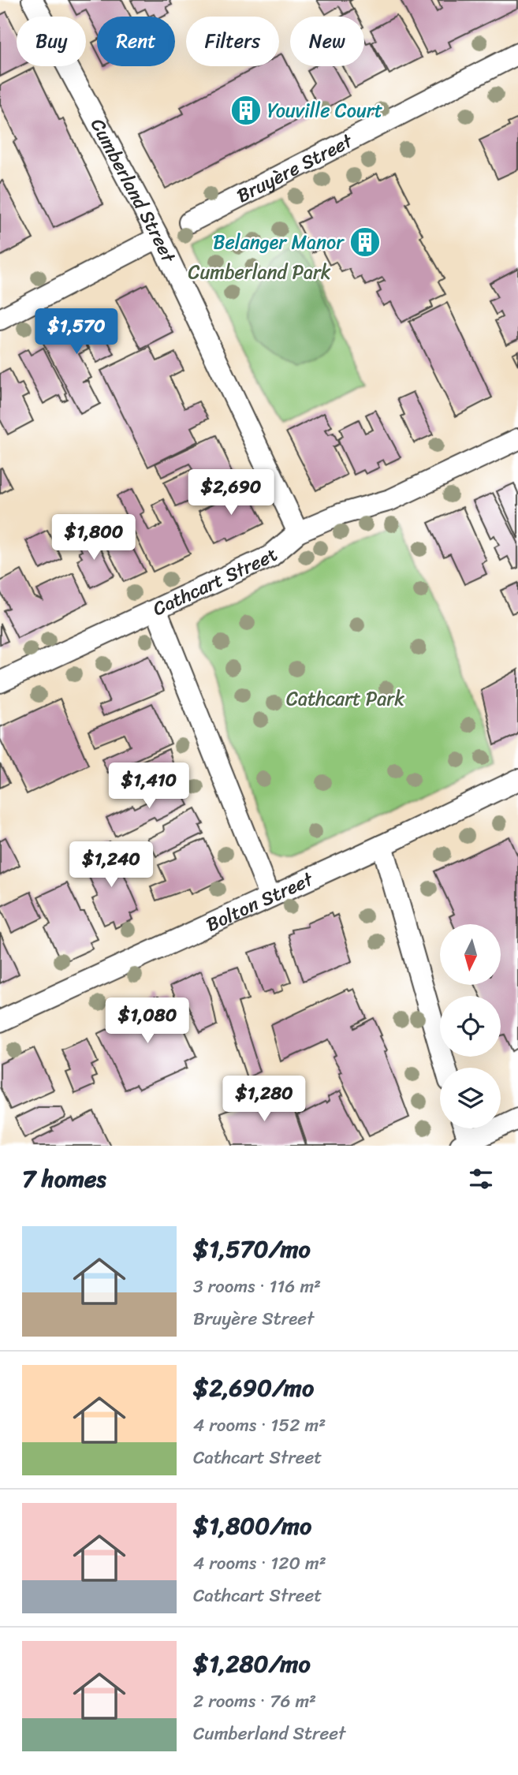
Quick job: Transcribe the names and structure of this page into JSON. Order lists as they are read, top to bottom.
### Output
{
  "streets": {
    "street": [
      "Bruyère Street",
      "Cumberland Street",
      "Cathcart Street",
      "Bolton Street"
    ]
  },
  "crossings": [
    ["Cumberland Street", "Cathcart Street"]
  ],
  "parks": ["Cumberland Park", "Cathcart Park"],
  "places": {
    "building": ["Youville Court", "Belanger Manor"]
  },
  "north": "bottom",
  "page": {
    "chip": [
      "Buy",
      "Rent",
      "Filters",
      "New"
    ],
    "price": [
      "$1,570",
      "$2,690",
      "$1,800",
      "$1,410",
      "$1,240",
      "$1,080",
      "$1,280"
    ],
    "heading": "7 homes",
    "list": [
      {
        "name": "$1,570/mo",
        "note": "3 rooms · 116 m² · Bruyère Street"
      },
      {
        "name": "$2,690/mo",
        "note": "4 rooms · 152 m² · Cathcart Street"
      },
      {
        "name": "$1,800/mo",
        "note": "4 rooms · 120 m² · Cathcart Street"
      },
      {
        "name": "$1,280/mo",
        "note": "2 rooms · 76 m² · Cumberland Street"
      }
    ]
  }
}
